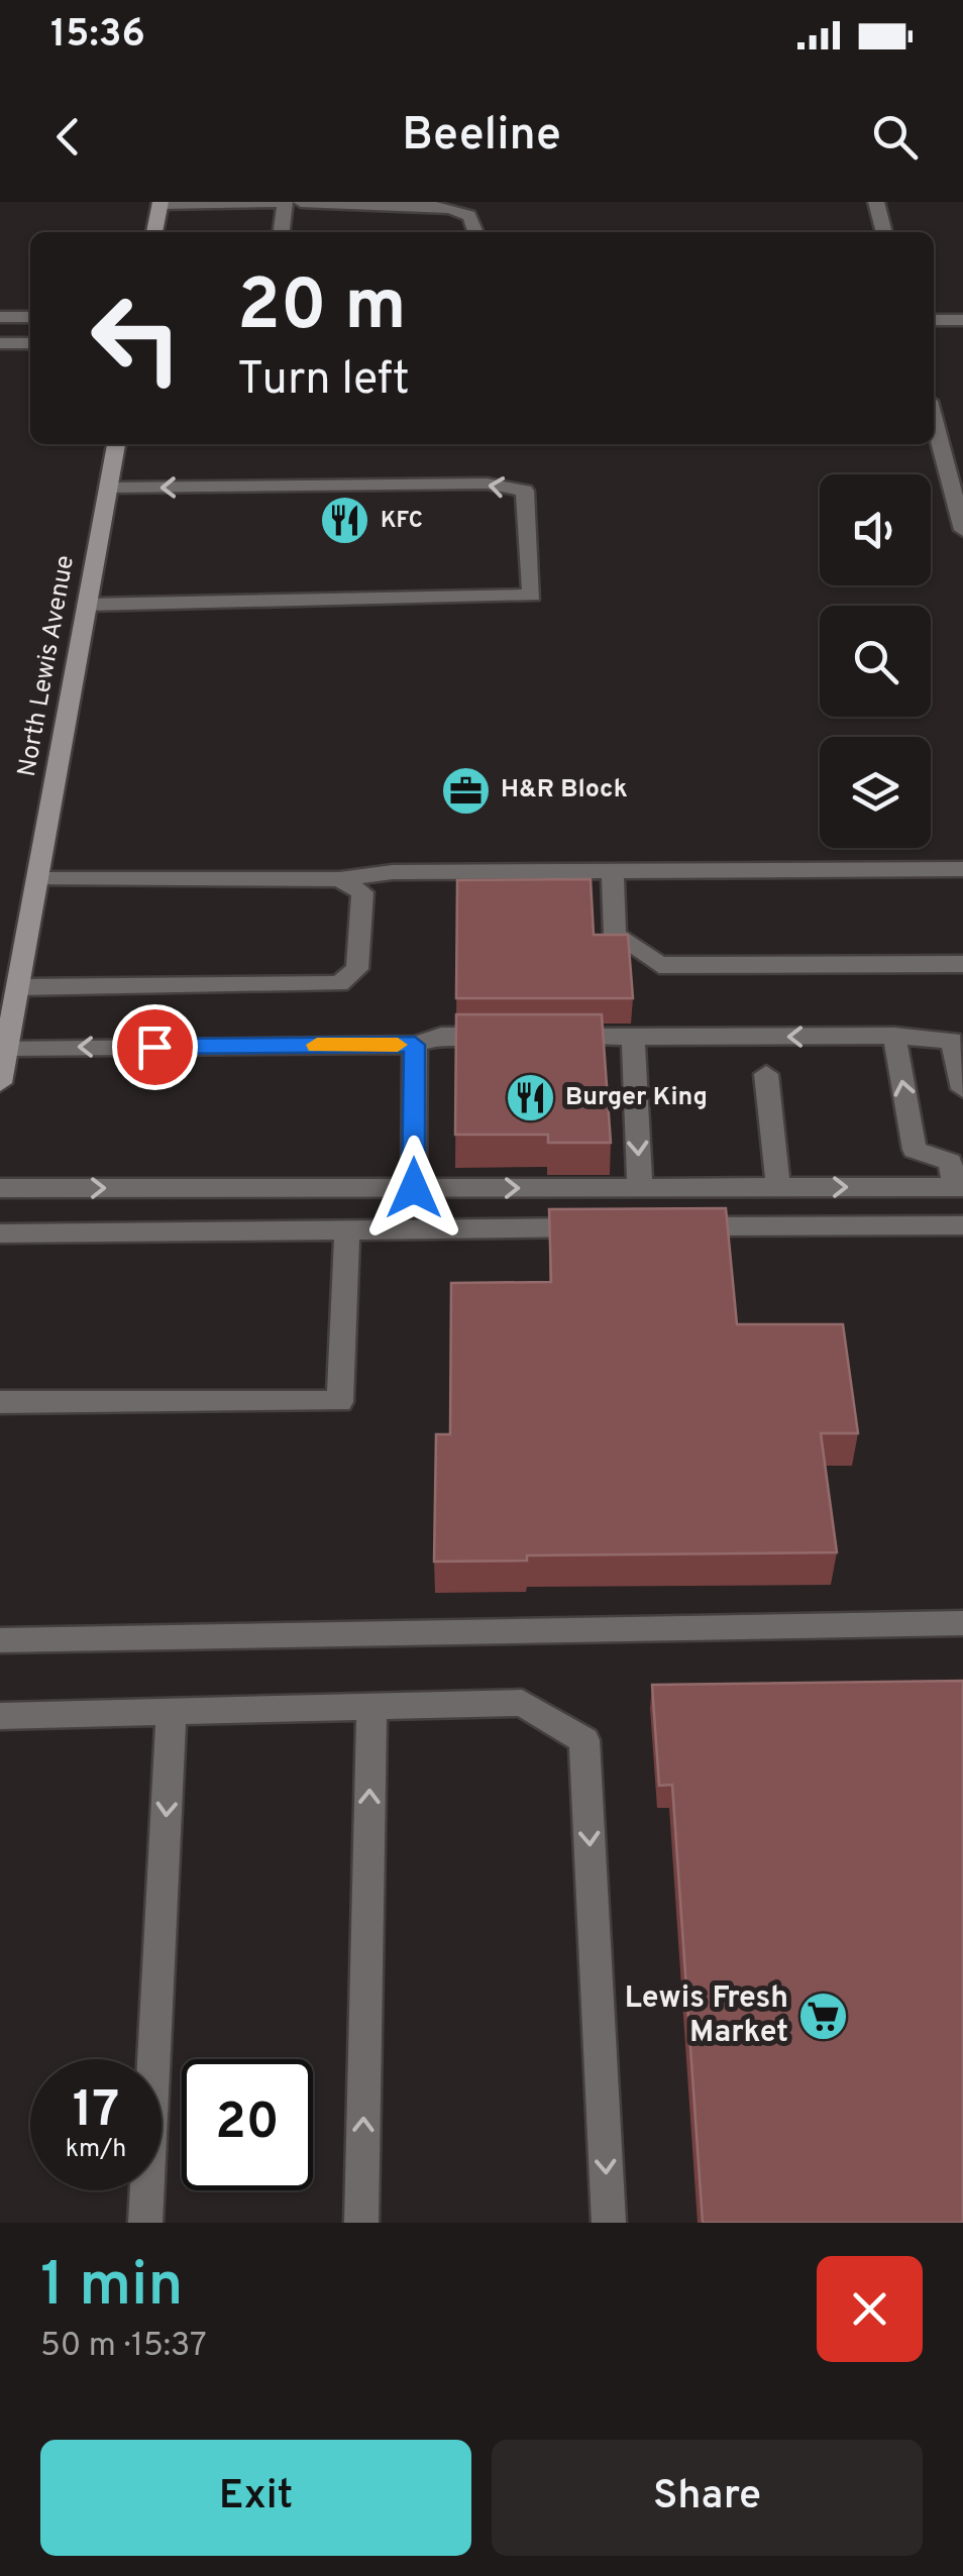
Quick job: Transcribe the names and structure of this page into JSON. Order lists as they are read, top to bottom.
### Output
{
  "streets": {
    "main road": ["North Lewis Avenue"]
  },
  "places": {
    "restaurant": ["KFC", "Burger King"],
    "office": ["H&R Block"],
    "supermarket": ["Lewis Fresh Market"]
  },
  "page": {
    "status": "15:36",
    "header": "Beeline",
    "turn": ["20 m", "Turn left"],
    "speed": "17 km/h",
    "limit": "20",
    "heading": ["1 min", "50 m · 15:37"],
    "buttons": ["Exit", "Share"]
  }
}
